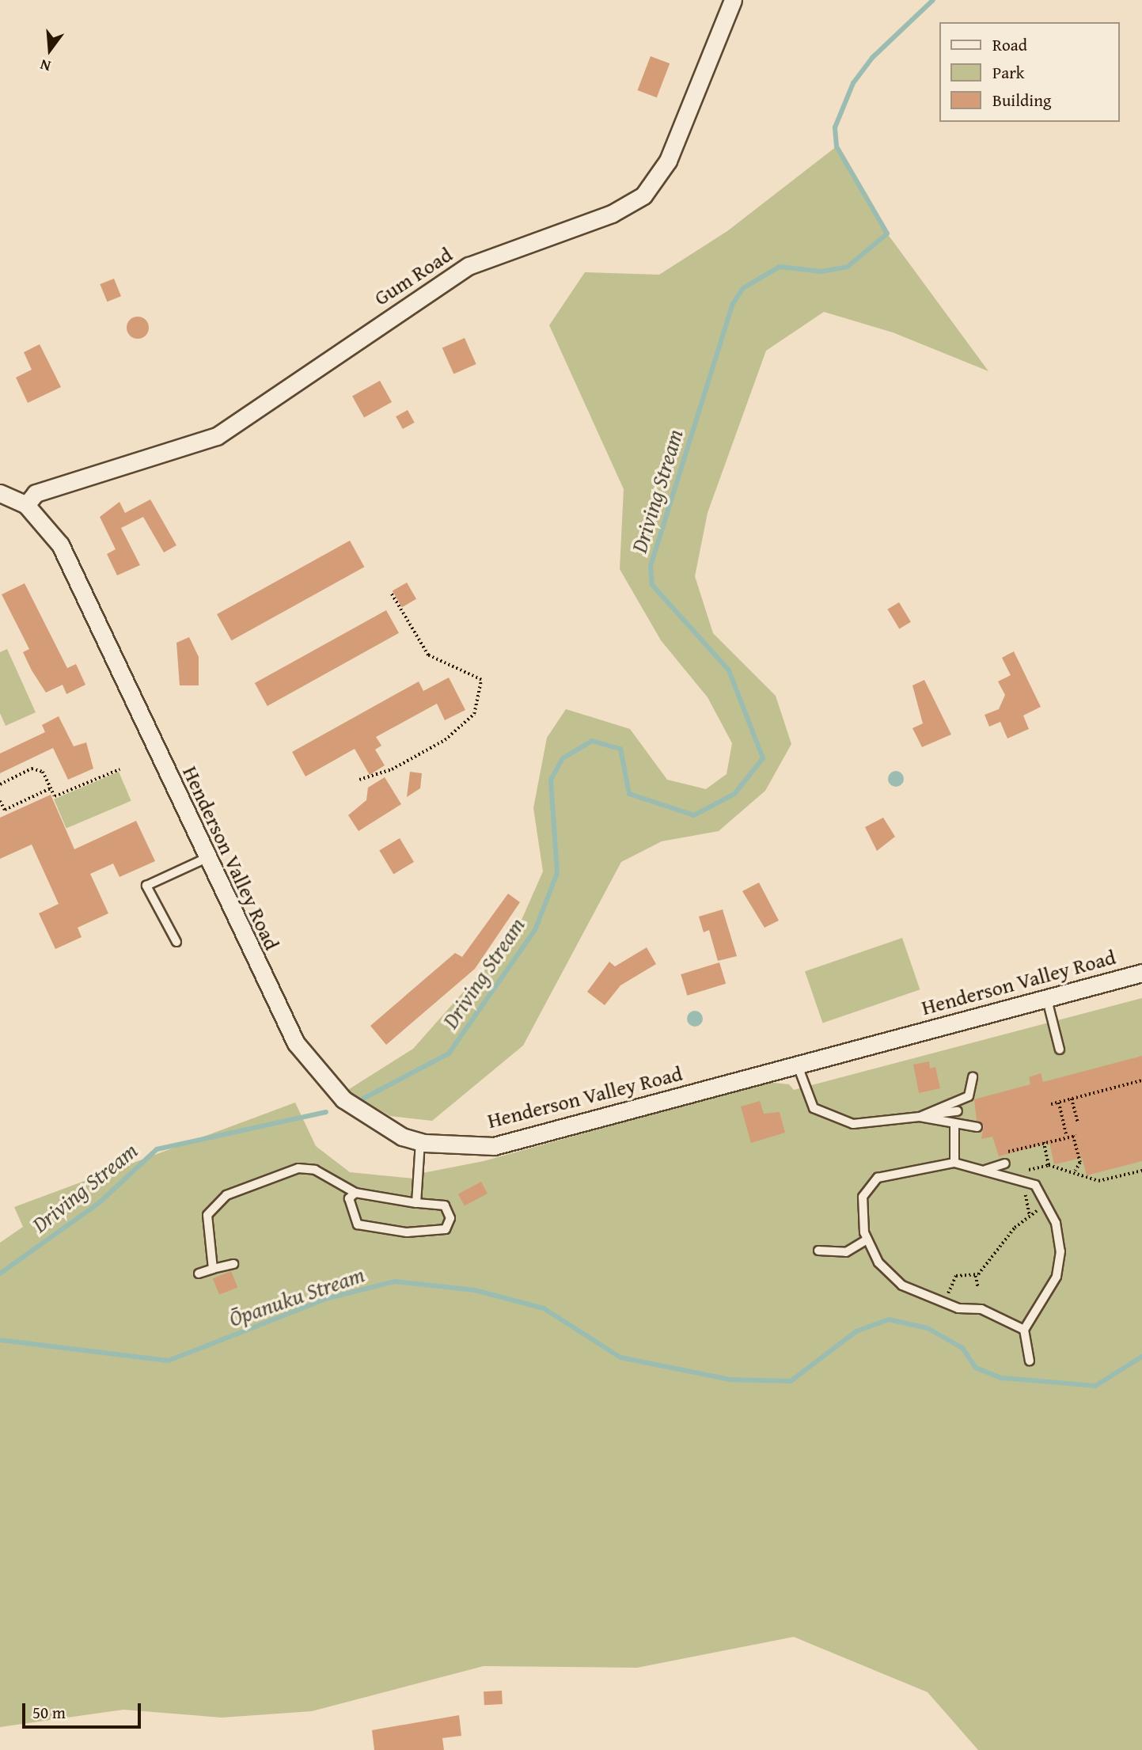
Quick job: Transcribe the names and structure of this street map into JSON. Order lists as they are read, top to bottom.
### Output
{
  "streets": {
    "street": ["Gum Road", "Henderson Valley Road"]
  },
  "crossings": [
    ["Gum Road", "Henderson Valley Road"]
  ],
  "water": ["Driving Stream", "Ōpanuku Stream"],
  "legend": ["Road", "Park", "Building"],
  "scale_bar": "50 m",
  "north": "bottom"
}
